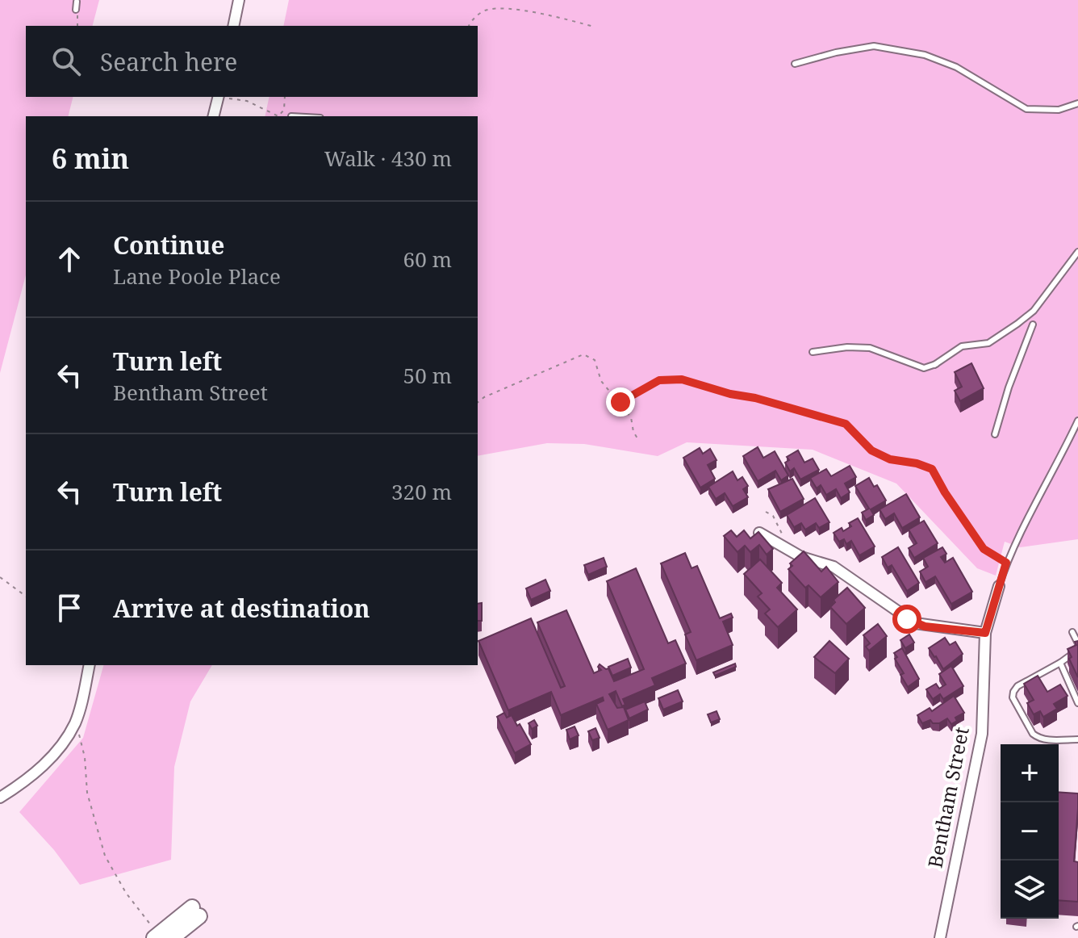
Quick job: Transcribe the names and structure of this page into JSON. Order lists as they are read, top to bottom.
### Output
{
  "streets": {
    "street": ["Bentham Street"]
  },
  "page": {
    "search": "Search here",
    "heading": ["6 min", "Walk · 430 m"],
    "list": [
      ["Continue", "Lane Poole Place", "60 m"],
      ["Turn left", "Bentham Street", "50 m"],
      ["Turn left", "320 m"],
      "Arrive at destination"
    ],
    "map_buttons": ["+", "−"]
  }
}
